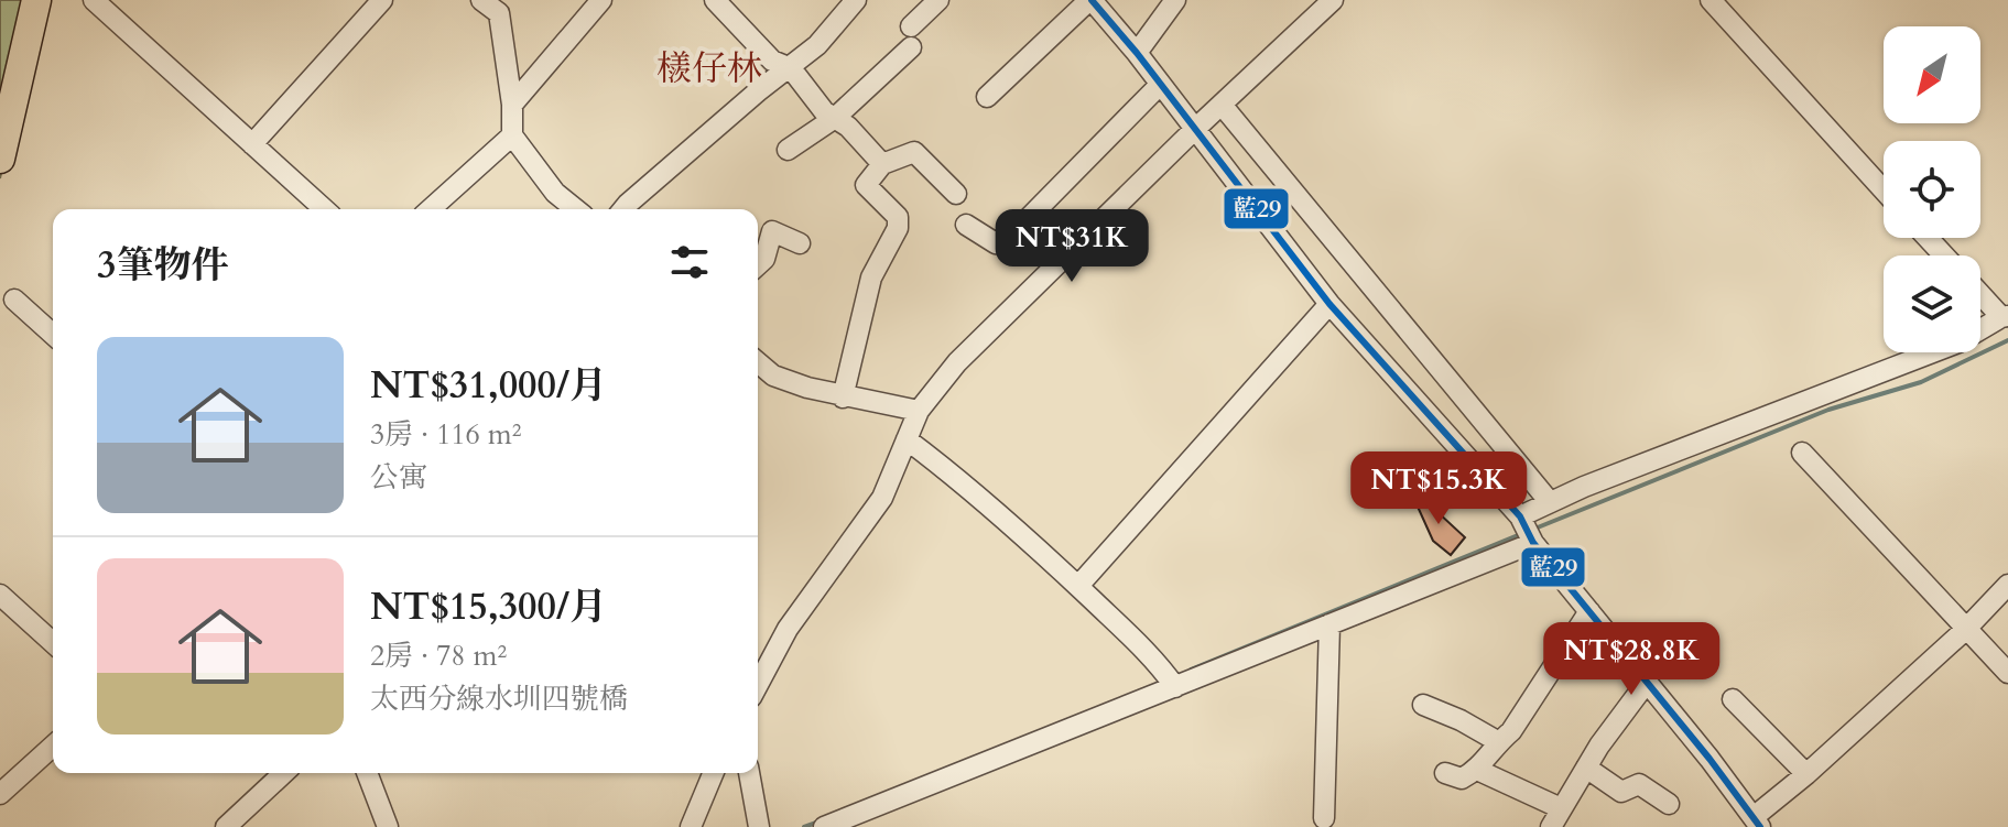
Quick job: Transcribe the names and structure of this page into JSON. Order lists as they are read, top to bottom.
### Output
{
  "districts": ["檨仔林"],
  "lines": ["transit line 藍29"],
  "north": "bottom left",
  "page": {
    "price": ["NT$31K", "NT$15.3K", "NT$28.8K"],
    "heading": "3筆物件",
    "list": [
      {
        "name": "NT$31,000/月",
        "note": "3房 · 116 m² · 公寓"
      },
      {
        "name": "NT$15,300/月",
        "note": "2房 · 78 m² · 太西分線水圳四號橋"
      }
    ]
  }
}
